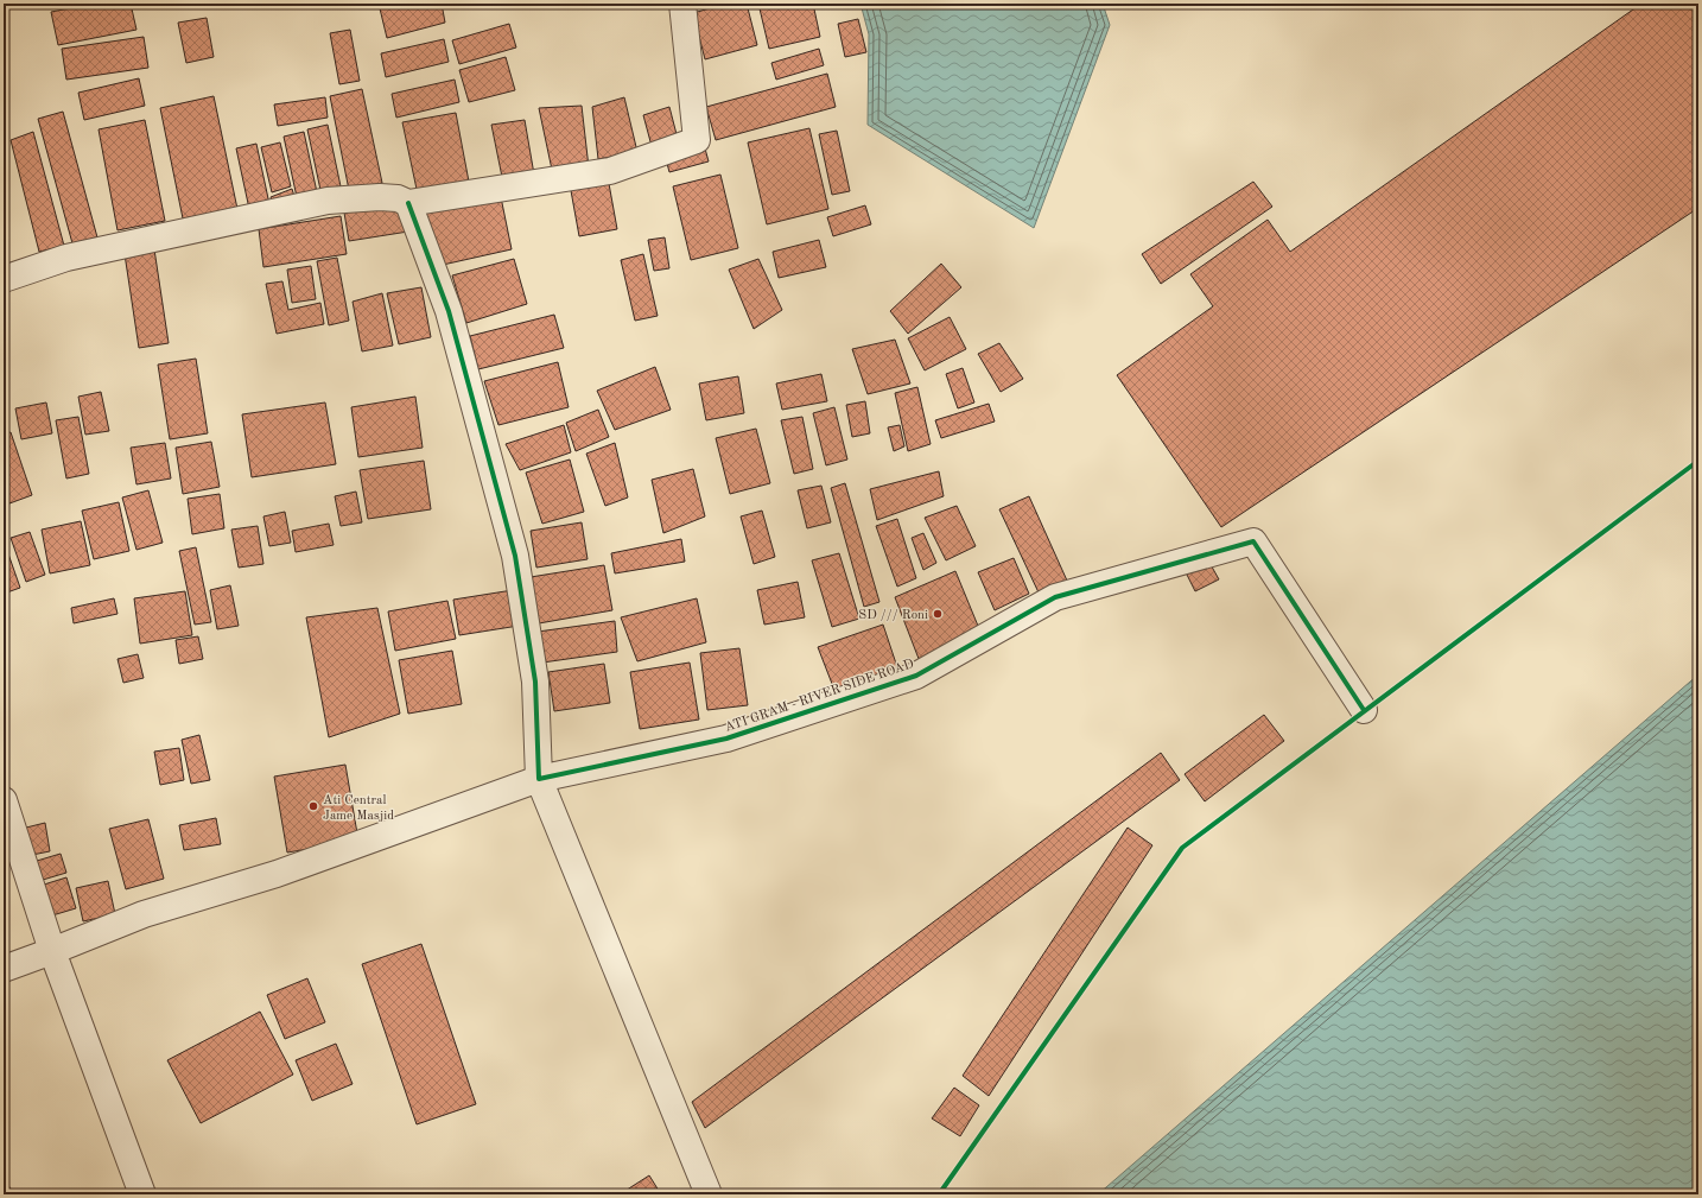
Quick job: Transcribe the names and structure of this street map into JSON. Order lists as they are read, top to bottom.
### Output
{
  "streets": {
    "street": ["ATI GRAM - RIVER SIDE ROAD"]
  },
  "places": ["SD /// Roni", "Ati Central Jame Masjid"]
}
